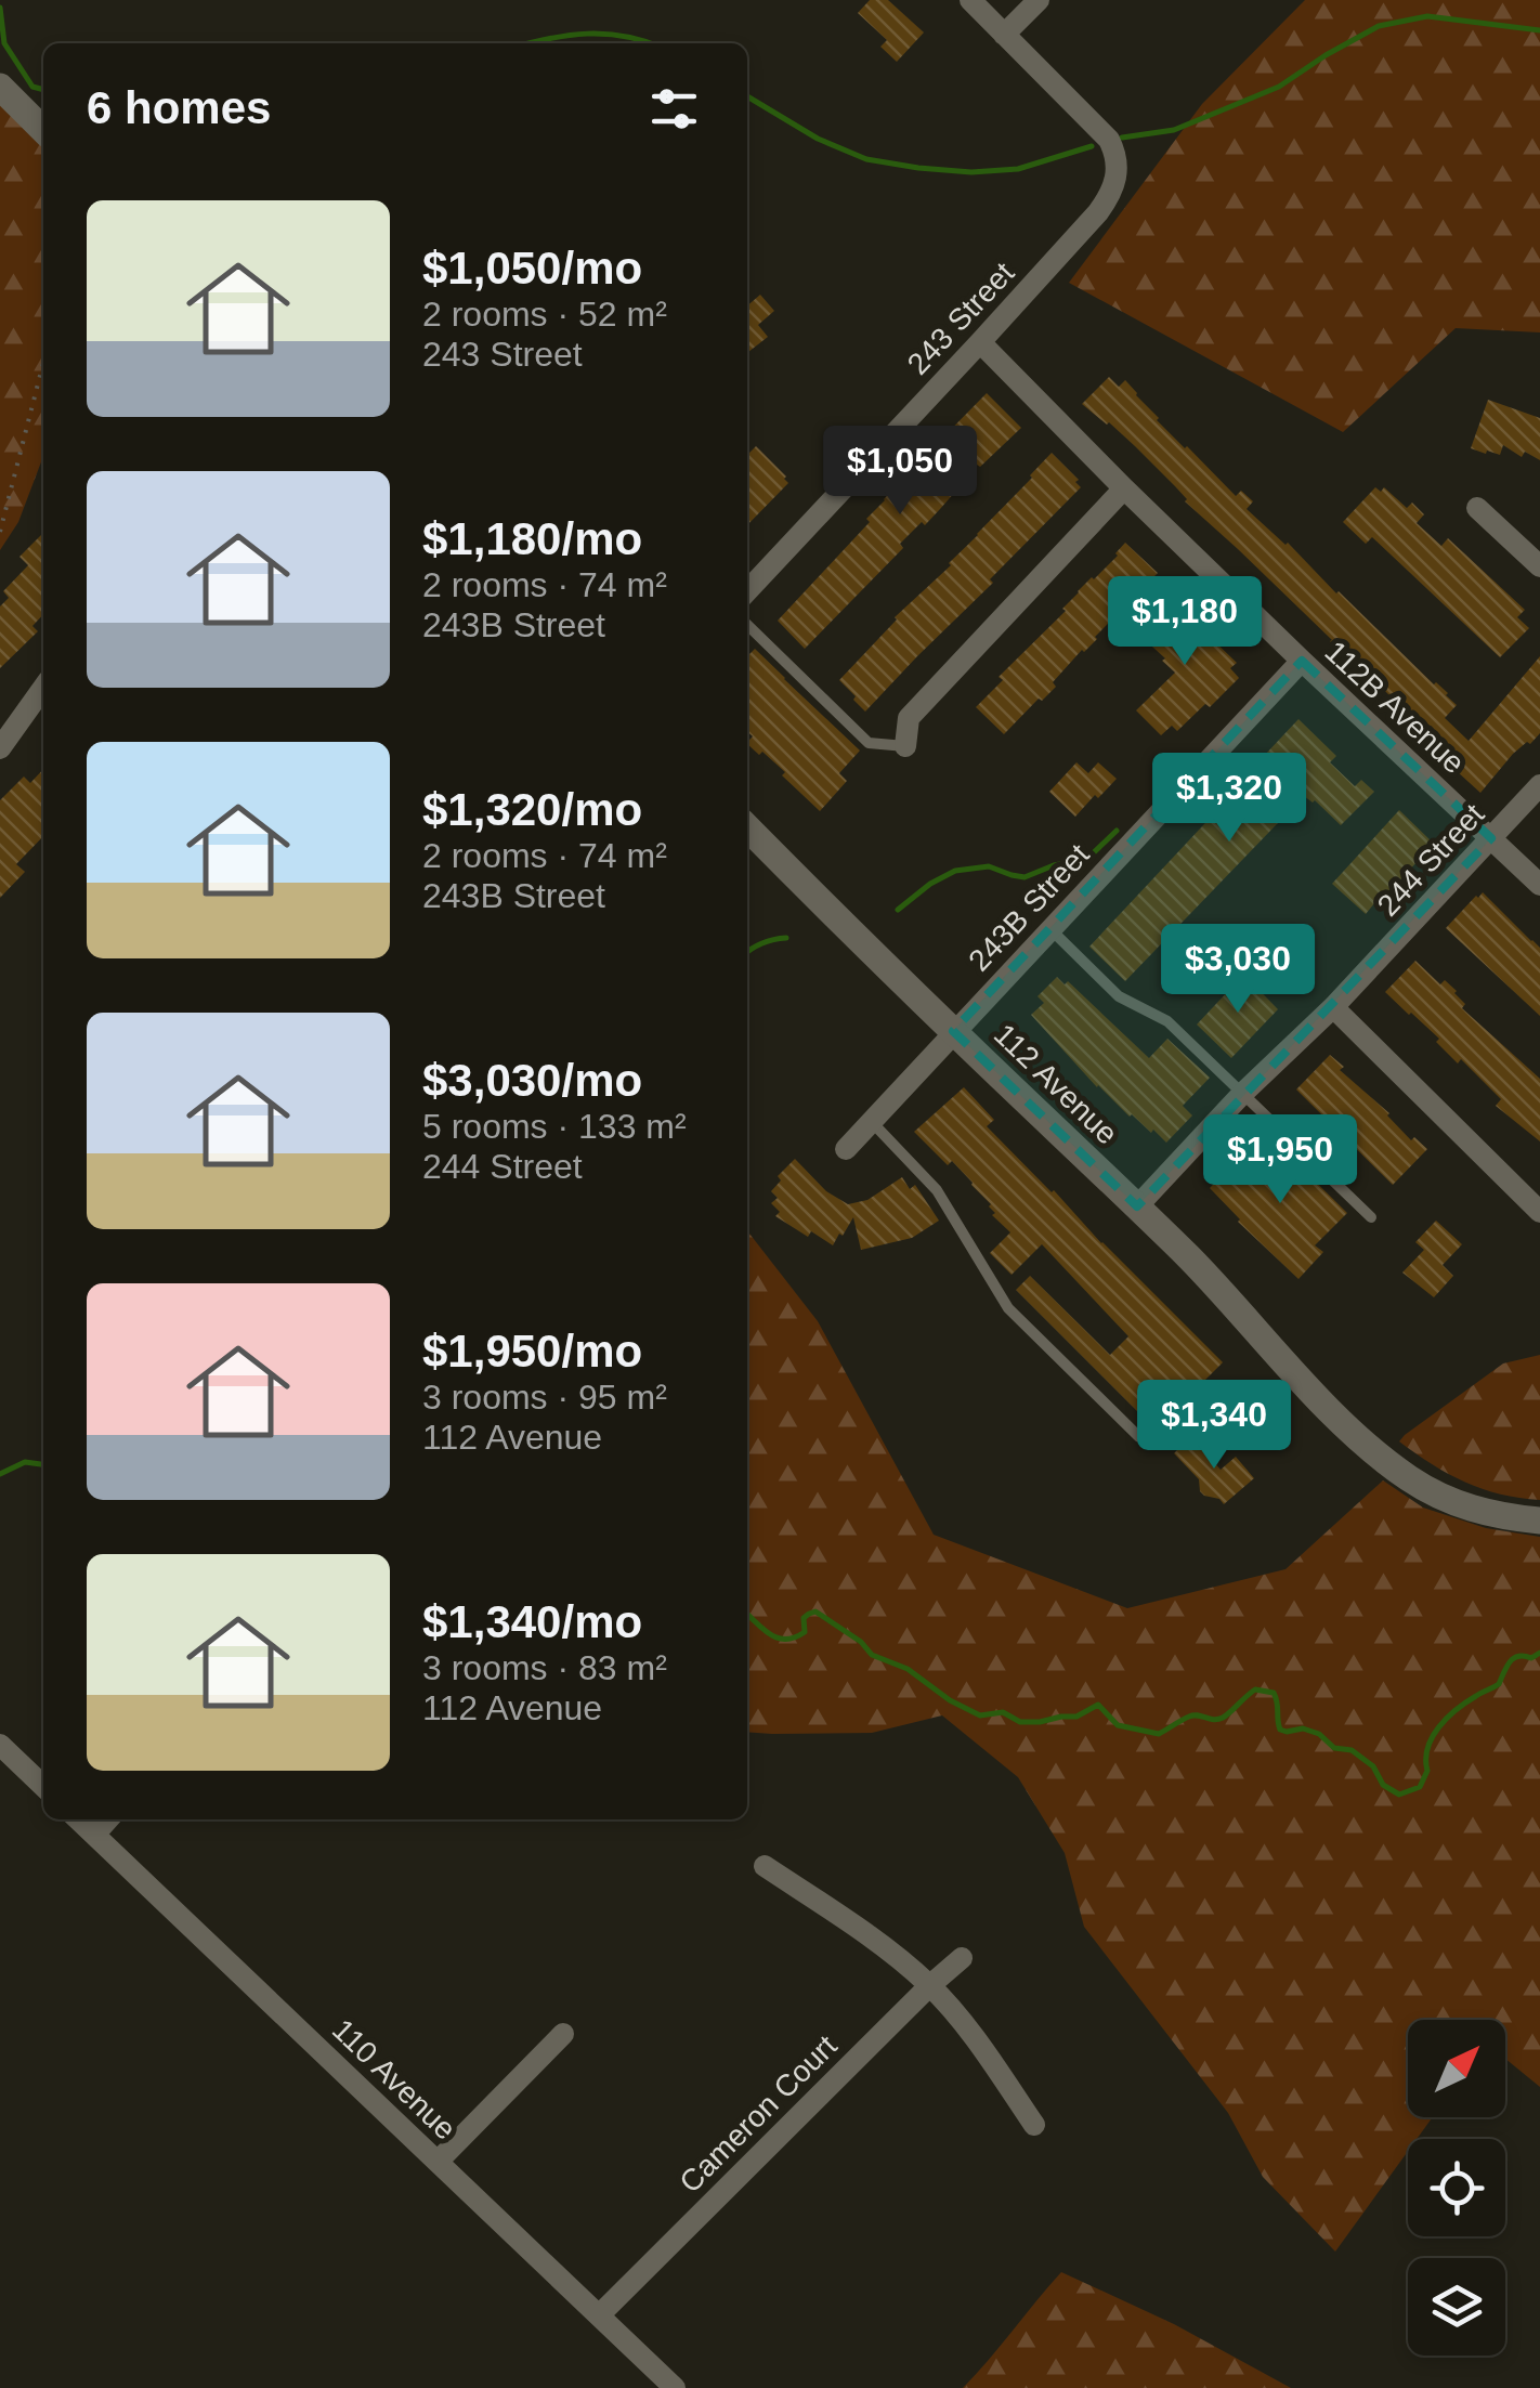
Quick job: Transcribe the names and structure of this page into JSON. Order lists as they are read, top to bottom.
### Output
{
  "streets": {
    "main road": ["112 Avenue"],
    "street": [
      "243 Street",
      "112B Avenue",
      "244 Street",
      "243B Street",
      "110 Avenue",
      "Cameron Court"
    ]
  },
  "crossings": [
    ["243 Street", "112B Avenue"],
    ["112B Avenue", "244 Street"],
    ["112B Avenue", "243B Street"],
    ["244 Street", "112 Avenue"],
    ["243B Street", "112 Avenue"],
    ["110 Avenue", "Cameron Court"]
  ],
  "north": "top right",
  "page": {
    "heading": "6 homes",
    "list": [
      {
        "name": "$1,050/mo",
        "note": "2 rooms · 52 m² · 243 Street"
      },
      {
        "name": "$1,180/mo",
        "note": "2 rooms · 74 m² · 243B Street"
      },
      {
        "name": "$1,320/mo",
        "note": "2 rooms · 74 m² · 243B Street"
      },
      {
        "name": "$3,030/mo",
        "note": "5 rooms · 133 m² · 244 Street"
      },
      {
        "name": "$1,950/mo",
        "note": "3 rooms · 95 m² · 112 Avenue"
      },
      {
        "name": "$1,340/mo",
        "note": "3 rooms · 83 m² · 112 Avenue"
      }
    ],
    "price": [
      "$1,050",
      "$1,180",
      "$1,320",
      "$3,030",
      "$1,950",
      "$1,340"
    ]
  }
}
